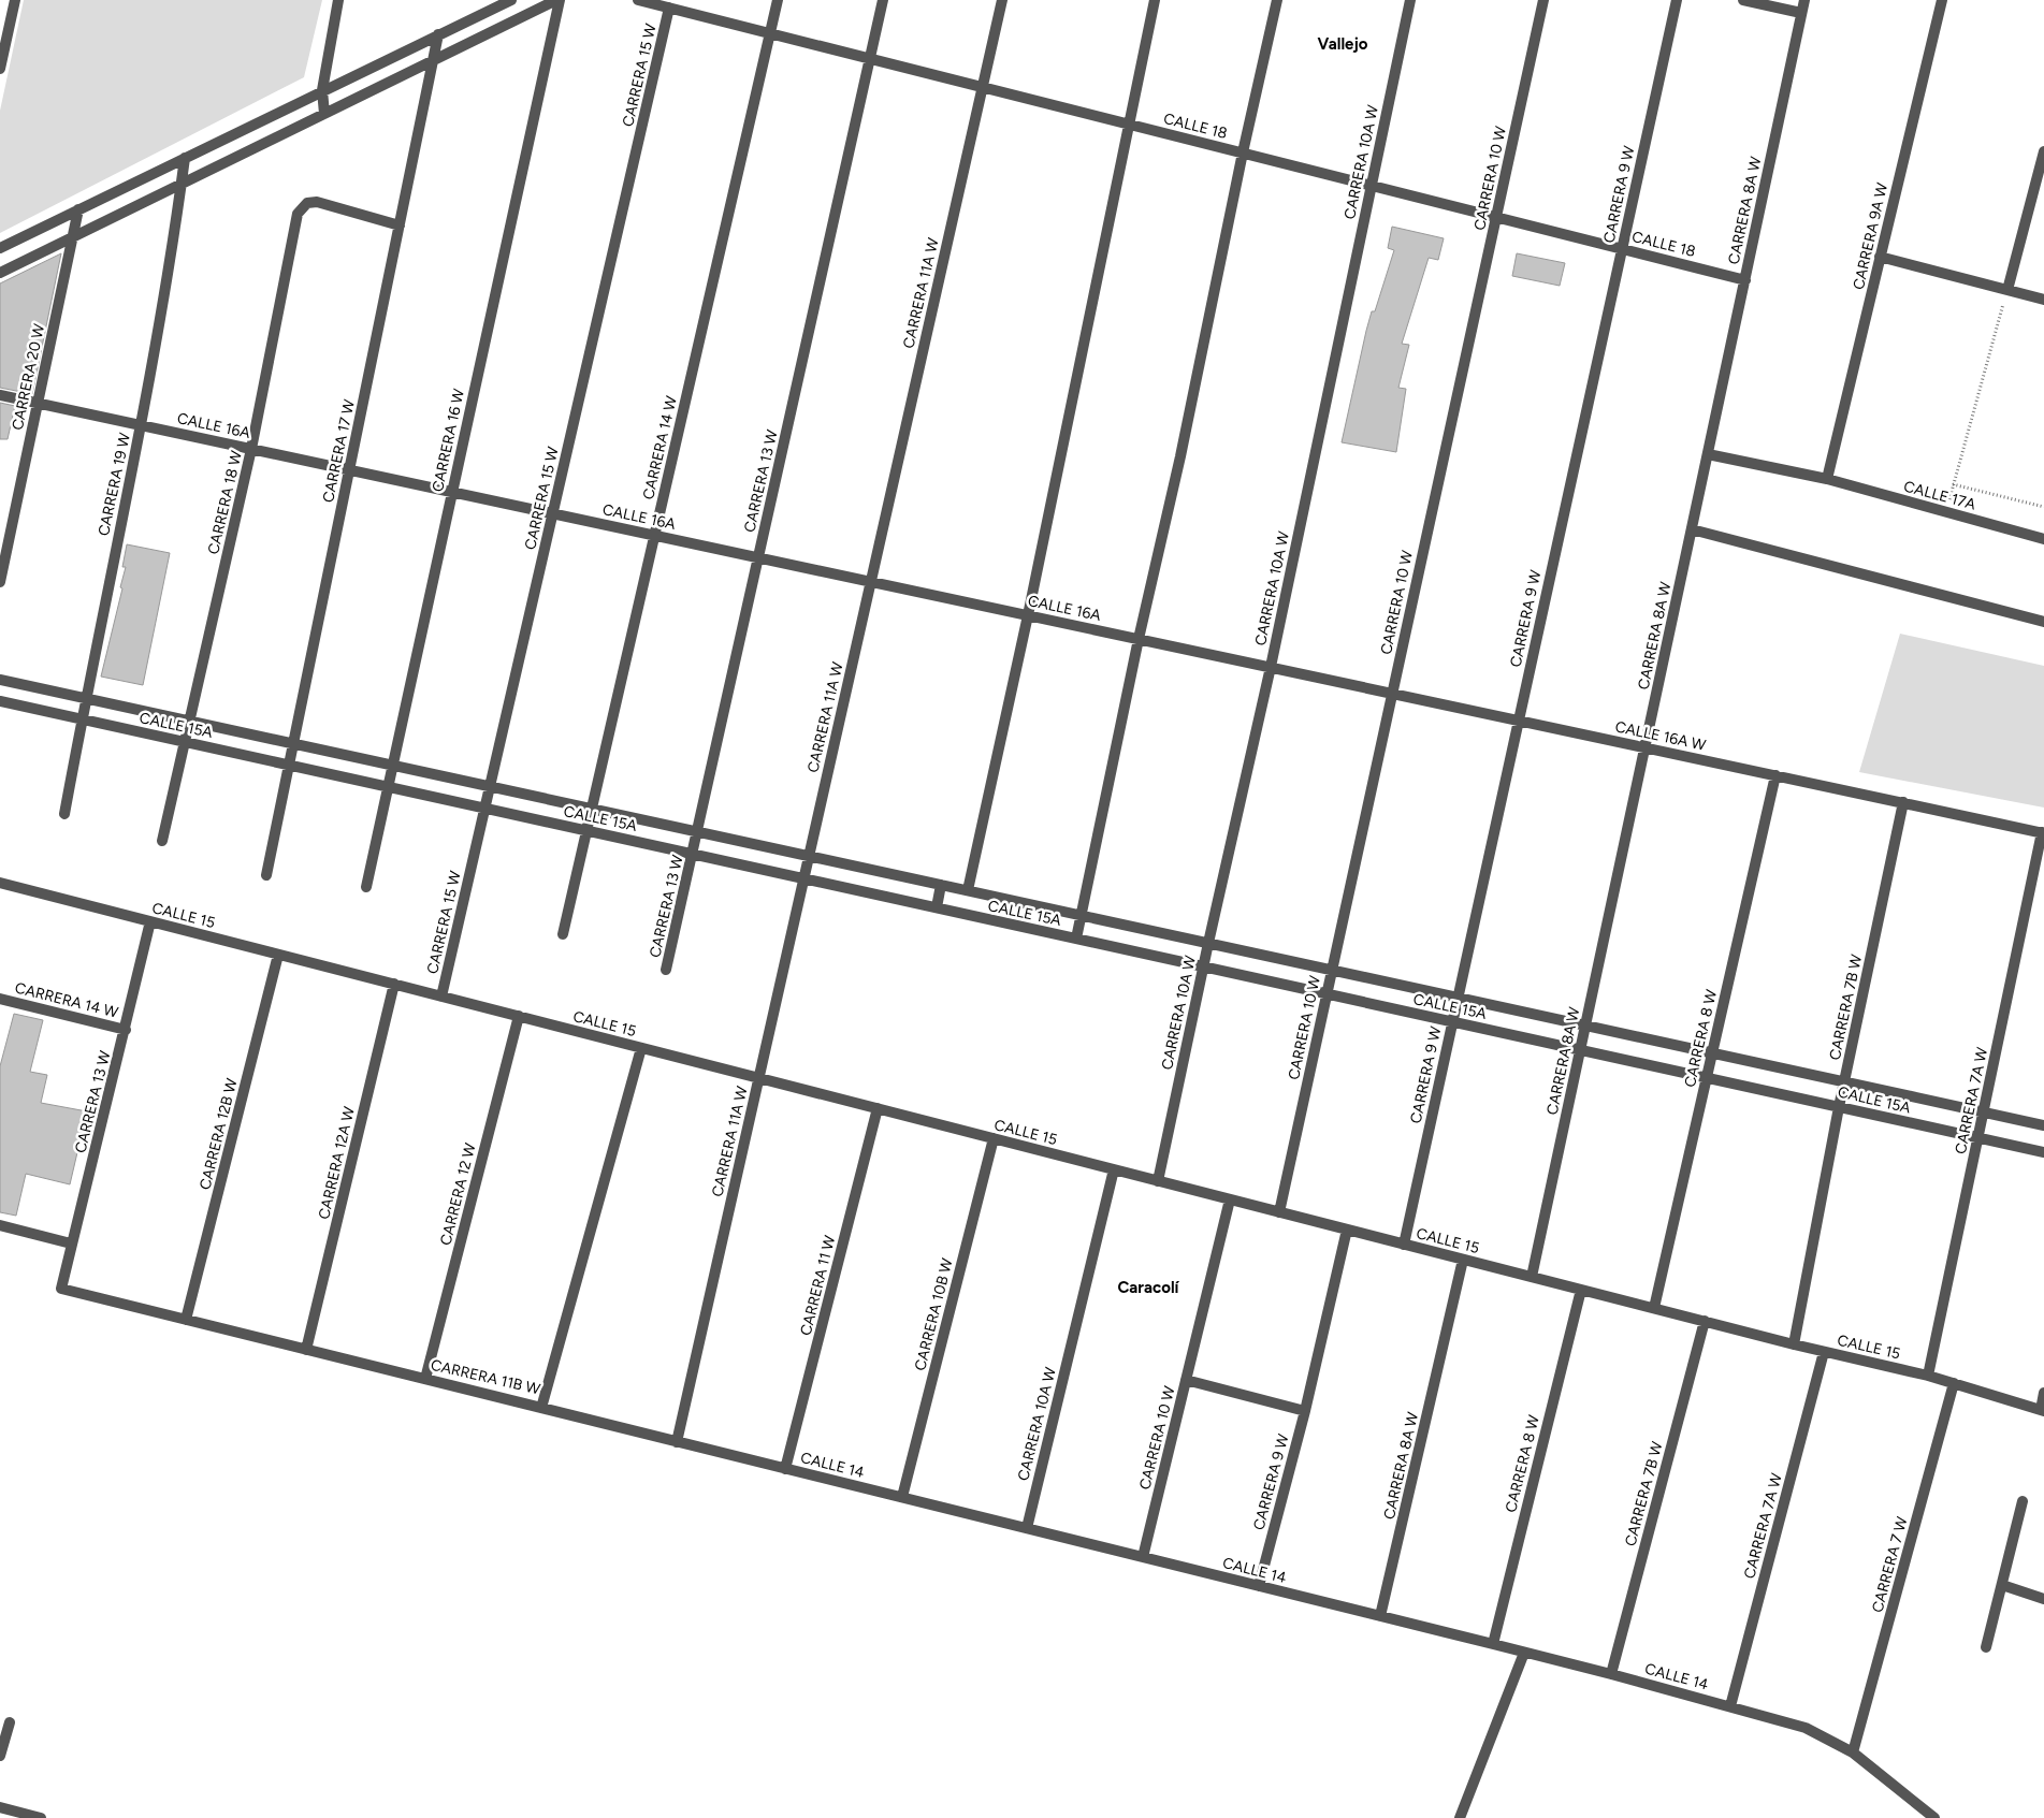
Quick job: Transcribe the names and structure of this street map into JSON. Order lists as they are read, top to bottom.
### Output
{
  "streets": {
    "street": [
      "CARRERA 15 W",
      "CALLE 18",
      "CARRERA 10A W",
      "CARRERA 10 W",
      "CARRERA 9 W",
      "CARRERA 8A W",
      "CARRERA 9A W",
      "CARRERA 11A W",
      "CARRERA 20 W",
      "CALLE 16A",
      "CARRERA 16 W",
      "CARRERA 14 W",
      "CARRERA 17 W",
      "CARRERA 13 W",
      "CARRERA 19 W",
      "CALLE 17A",
      "CARRERA 18 W",
      "CALLE 15A",
      "CALLE 16A W",
      "CALLE 15",
      "CARRERA 7B W",
      "CARRERA 8 W",
      "CARRERA 7A W",
      "CARRERA 12B W",
      "CARRERA 12A W",
      "CARRERA 12 W",
      "CARRERA 11 W",
      "CARRERA 10B W",
      "CARRERA 11B W",
      "CALLE 14",
      "CARRERA 7 W"
    ]
  },
  "crossings": [
    ["CARRERA 15 W", "CALLE 18"],
    ["CARRERA 15 W", "CALLE 16A"],
    ["CARRERA 15 W", "CALLE 15A"],
    ["CARRERA 15 W", "CALLE 15"],
    ["CALLE 18", "CARRERA 10A W"],
    ["CALLE 18", "CARRERA 10 W"],
    ["CALLE 18", "CARRERA 9 W"],
    ["CALLE 18", "CARRERA 8A W"],
    ["CALLE 18", "CARRERA 11A W"],
    ["CALLE 18", "CARRERA 14 W"],
    ["CALLE 18", "CARRERA 13 W"],
    ["CARRERA 10A W", "CALLE 16A"],
    ["CARRERA 10A W", "CALLE 15A"],
    ["CARRERA 10A W", "CALLE 16A W"],
    ["CARRERA 10A W", "CALLE 15"],
    ["CARRERA 10A W", "CALLE 14"],
    ["CARRERA 10 W", "CALLE 15A"],
    ["CARRERA 10 W", "CALLE 16A W"],
    ["CARRERA 10 W", "CALLE 15"],
    ["CARRERA 10 W", "CALLE 14"],
    ["CARRERA 9 W", "CALLE 15A"],
    ["CARRERA 9 W", "CALLE 16A W"],
    ["CARRERA 9 W", "CALLE 15"],
    ["CARRERA 9 W", "CALLE 14"],
    ["CARRERA 8A W", "CALLE 17A"],
    ["CARRERA 8A W", "CALLE 15A"],
    ["CARRERA 8A W", "CALLE 16A W"],
    ["CARRERA 8A W", "CALLE 15"],
    ["CARRERA 8A W", "CALLE 14"],
    ["CARRERA 9A W", "CALLE 17A"],
    ["CARRERA 11A W", "CALLE 16A"],
    ["CARRERA 11A W", "CALLE 15A"],
    ["CARRERA 11A W", "CALLE 15"],
    ["CARRERA 11A W", "CALLE 14"],
    ["CARRERA 20 W", "CALLE 16A"],
    ["CALLE 16A", "CARRERA 16 W"],
    ["CALLE 16A", "CARRERA 14 W"],
    ["CALLE 16A", "CARRERA 17 W"],
    ["CALLE 16A", "CARRERA 13 W"],
    ["CALLE 16A", "CARRERA 19 W"],
    ["CALLE 16A", "CARRERA 18 W"],
    ["CALLE 16A", "CALLE 16A W"],
    ["CARRERA 16 W", "CALLE 15A"],
    ["CARRERA 14 W", "CARRERA 13 W"],
    ["CARRERA 14 W", "CALLE 15A"],
    ["CARRERA 17 W", "CARRERA 18 W"],
    ["CARRERA 17 W", "CALLE 15A"],
    ["CARRERA 13 W", "CALLE 15A"],
    ["CARRERA 13 W", "CALLE 15"],
    ["CARRERA 13 W", "CARRERA 11B W"],
    ["CARRERA 19 W", "CALLE 15A"],
    ["CARRERA 18 W", "CALLE 15A"],
    ["CALLE 15A", "CARRERA 7B W"],
    ["CALLE 15A", "CARRERA 8 W"],
    ["CALLE 15A", "CARRERA 7A W"],
    ["CALLE 16A W", "CARRERA 7B W"],
    ["CALLE 16A W", "CARRERA 8 W"],
    ["CALLE 16A W", "CARRERA 7A W"],
    ["CALLE 15", "CARRERA 7B W"],
    ["CALLE 15", "CARRERA 8 W"],
    ["CALLE 15", "CARRERA 7A W"],
    ["CALLE 15", "CARRERA 12B W"],
    ["CALLE 15", "CARRERA 12A W"],
    ["CALLE 15", "CARRERA 12 W"],
    ["CALLE 15", "CARRERA 11 W"],
    ["CALLE 15", "CARRERA 10B W"],
    ["CALLE 15", "CARRERA 11B W"],
    ["CALLE 15", "CARRERA 7 W"],
    ["CARRERA 7B W", "CALLE 14"],
    ["CARRERA 8 W", "CALLE 14"],
    ["CARRERA 7A W", "CALLE 14"],
    ["CARRERA 12B W", "CARRERA 11B W"],
    ["CARRERA 12A W", "CARRERA 11B W"],
    ["CARRERA 12 W", "CARRERA 11B W"],
    ["CARRERA 11 W", "CALLE 14"],
    ["CARRERA 10B W", "CALLE 14"],
    ["CARRERA 11B W", "CALLE 14"],
    ["CALLE 14", "CARRERA 7 W"]
  ],
  "districts": ["Vallejo", "Caracolí"]
}
